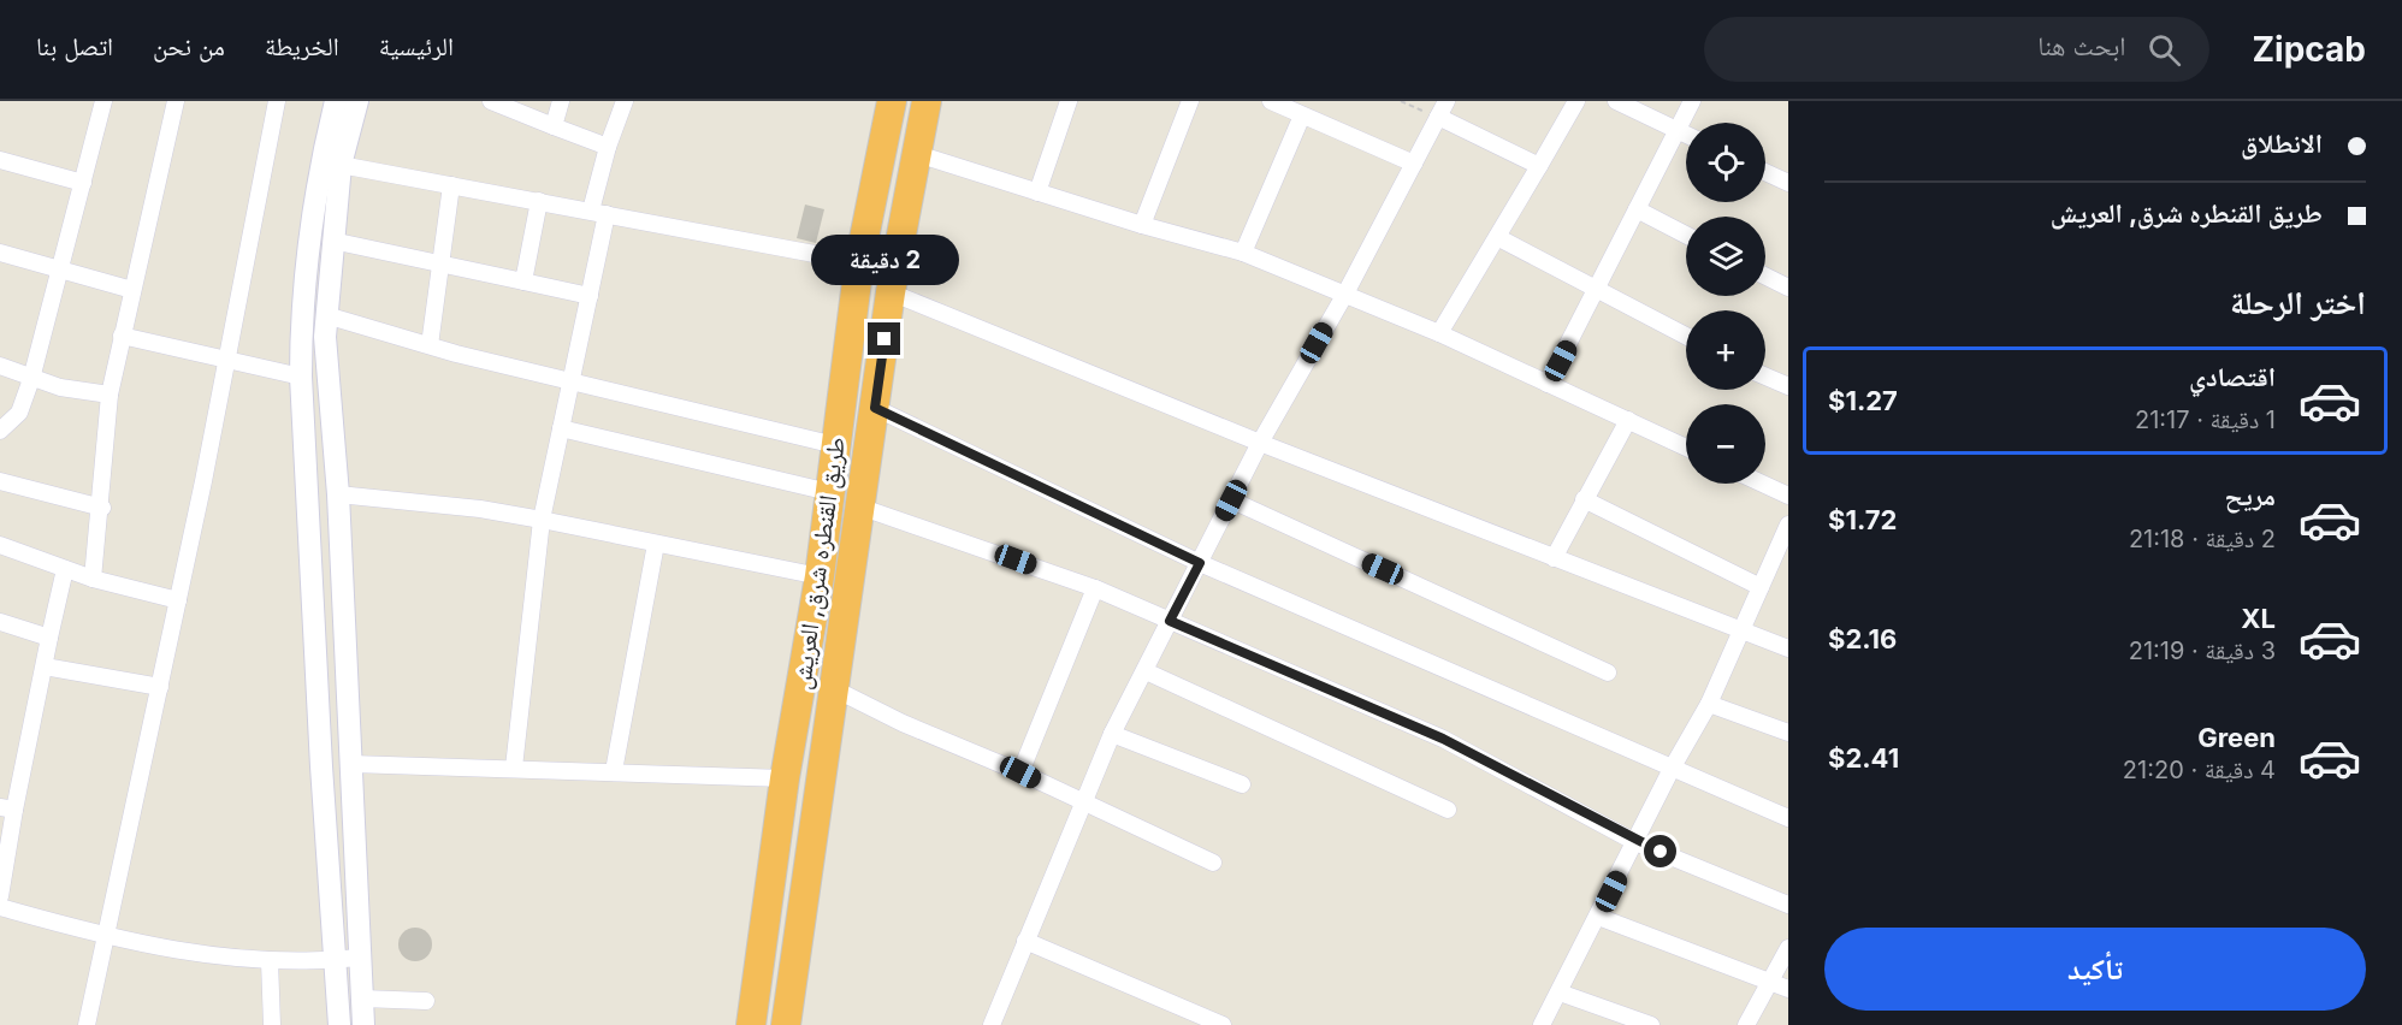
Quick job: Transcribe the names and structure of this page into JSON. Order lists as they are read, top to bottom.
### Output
{
  "streets": {
    "highway": ["طريق القنطره شرق, العريش"]
  },
  "page": {
    "header": "Zipcab",
    "search": "ابحث هنا",
    "nav": [
      "الرئيسية",
      "الخريطة",
      "من نحن",
      "اتصل بنا"
    ],
    "banner": ["الانطلاق", "طريق القنطره شرق, العريش"],
    "map_buttons": ["+", "−"],
    "bubble": "2 دقيقة",
    "heading": "اختر الرحلة",
    "list": [
      {
        "name": "اقتصادي",
        "note": "1 دقيقة · 21:17",
        "value": "$1.27"
      },
      {
        "name": "مريح",
        "note": "2 دقيقة · 21:18",
        "value": "$1.72"
      },
      {
        "name": "XL",
        "note": "3 دقيقة · 21:19",
        "value": "$2.16"
      },
      {
        "name": "Green",
        "note": "4 دقيقة · 21:20",
        "value": "$2.41"
      }
    ],
    "buttons": "تأكيد"
  }
}
